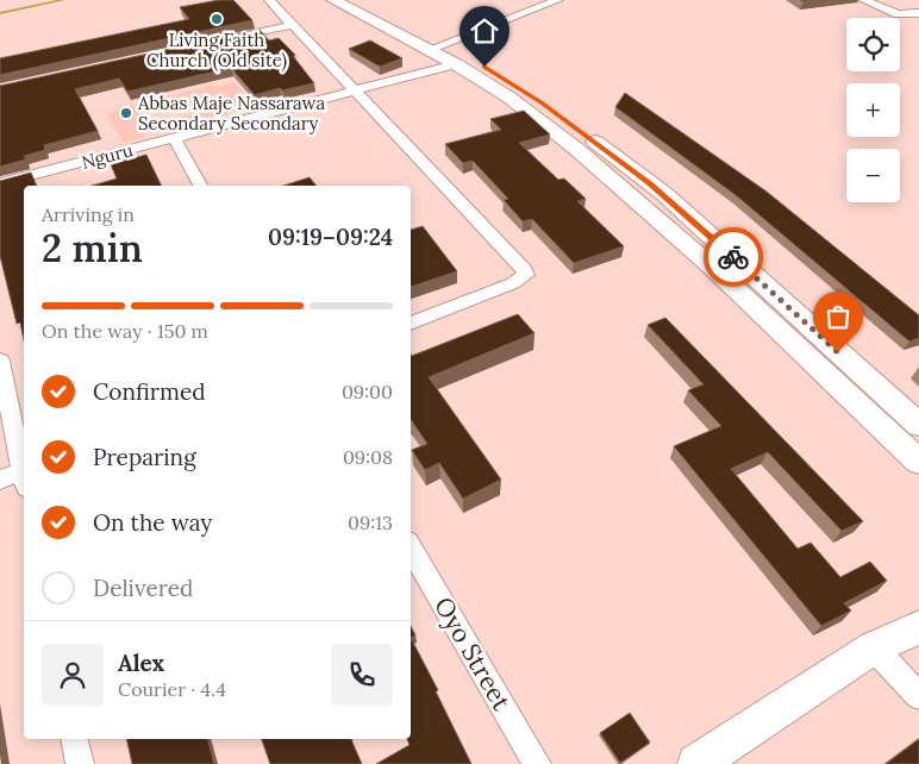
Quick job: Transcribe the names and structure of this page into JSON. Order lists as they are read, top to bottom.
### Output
{
  "streets": {
    "street": ["Nguru", "Oyo Street"]
  },
  "places": ["Living Faith Church (Old site)", "Abbas Maje Nassarawa Secondary Secondary"],
  "page": {
    "map_buttons": ["+", "−"],
    "heading": ["2 min", "Arriving in", "09:19–09:24"],
    "panel": ["Alex", "Courier · 4.4"],
    "bar": "On the way · 150 m",
    "list": [
      ["Confirmed", "09:00"],
      ["Preparing", "09:08"],
      ["On the way", "09:13"],
      "Delivered"
    ]
  }
}
